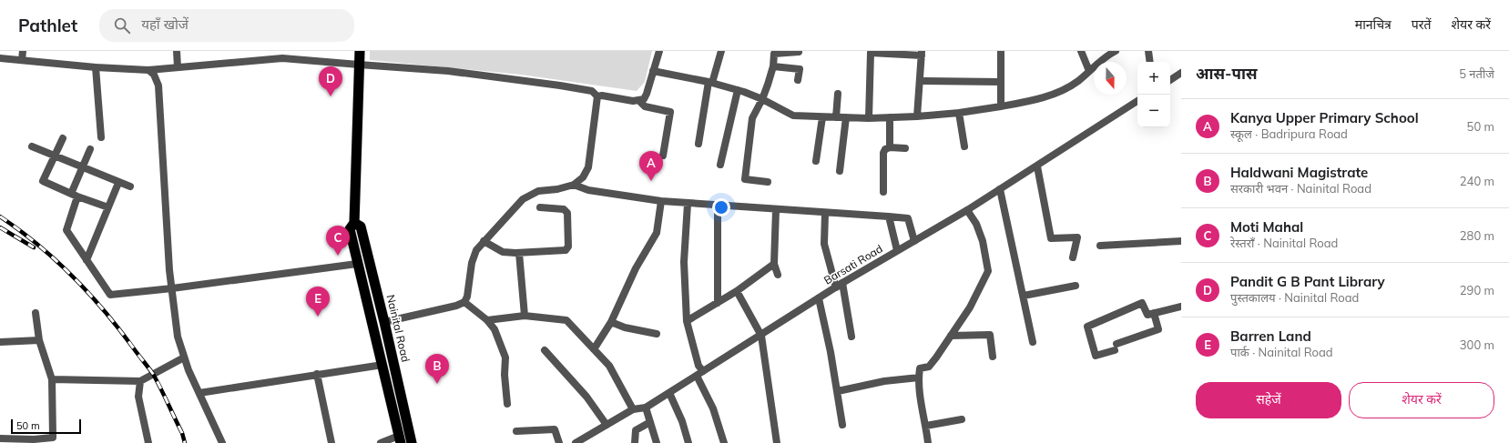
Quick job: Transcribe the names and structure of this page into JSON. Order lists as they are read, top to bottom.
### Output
{
  "streets": {
    "highway": ["Nainital Road"],
    "street": ["Barsati Road"]
  },
  "scale_bar": "50 m",
  "north": "bottom",
  "page": {
    "header": "Pathlet",
    "search": "यहाँ खोजें",
    "nav": ["मानचित्र", "परतें", "शेयर करें"],
    "heading": ["आस-पास", "5 नतीजे"],
    "map_buttons": ["+", "−"],
    "pins": [
      "D",
      "A",
      "C",
      "E",
      "B"
    ],
    "list": [
      {
        "mark": "A",
        "name": "Kanya Upper Primary School",
        "note": "स्कूल · Badripura Road",
        "value": "50 m"
      },
      {
        "mark": "B",
        "name": "Haldwani Magistrate",
        "note": "सरकारी भवन · Nainital Road",
        "value": "240 m"
      },
      {
        "mark": "C",
        "name": "Moti Mahal",
        "note": "रेस्तराँ · Nainital Road",
        "value": "280 m"
      },
      {
        "mark": "D",
        "name": "Pandit G B Pant Library",
        "note": "पुस्तकालय · Nainital Road",
        "value": "290 m"
      },
      {
        "mark": "E",
        "name": "Barren Land",
        "note": "पार्क · Nainital Road",
        "value": "300 m"
      }
    ],
    "buttons": ["सहेजें", "शेयर करें"],
    "scale": "50 m"
  }
}
